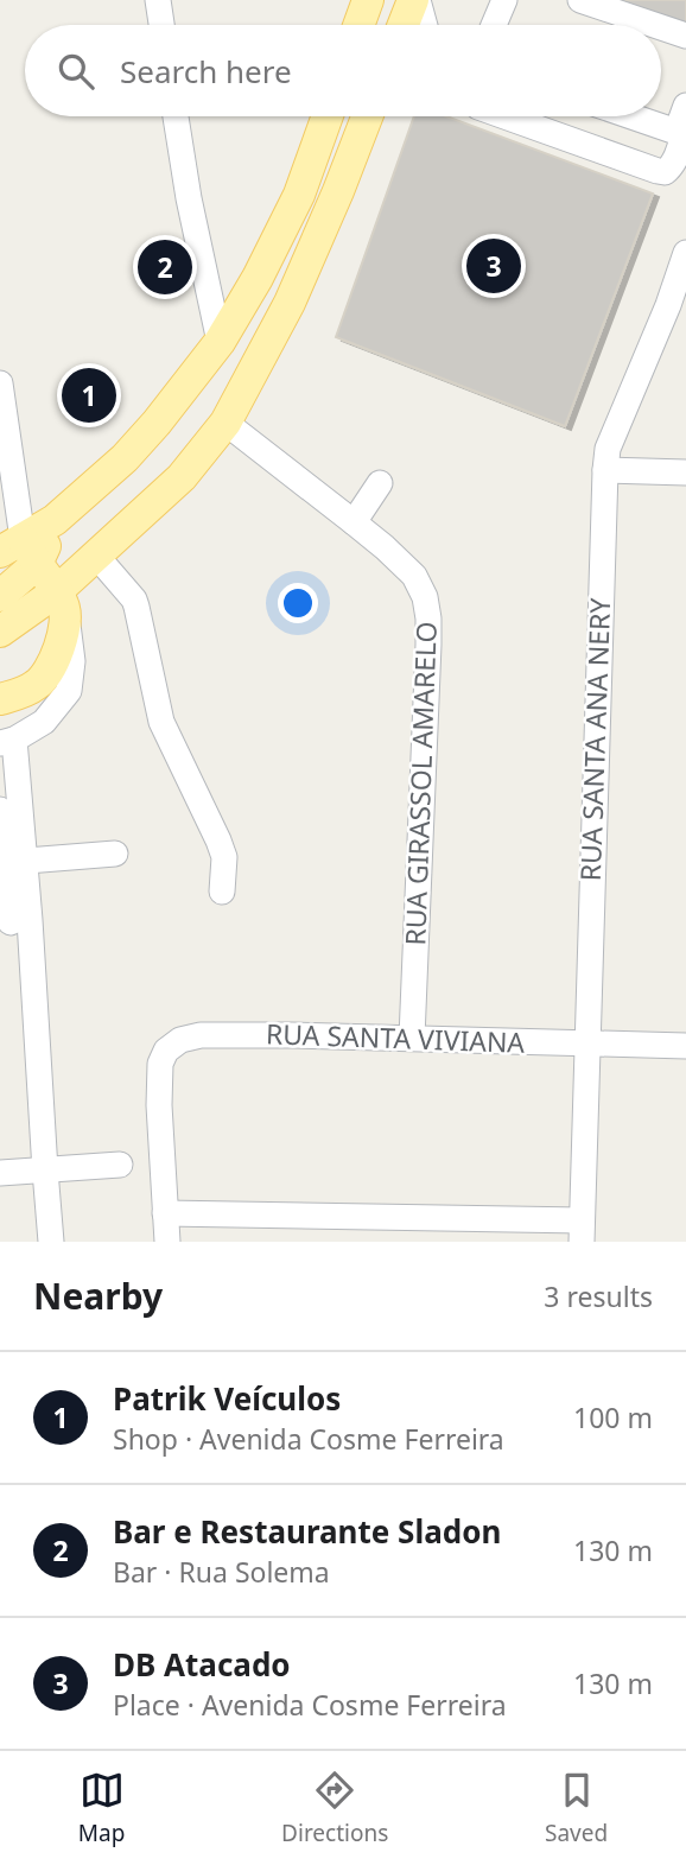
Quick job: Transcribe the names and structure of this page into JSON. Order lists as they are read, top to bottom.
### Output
{
  "streets": {
    "street": ["RUA SANTA ANA NERY", "RUA GIRASSOL AMARELO", "RUA SANTA VIVIANA"]
  },
  "crossings": [
    ["RUA SANTA ANA NERY", "RUA SANTA VIVIANA"],
    ["RUA GIRASSOL AMARELO", "RUA SANTA VIVIANA"]
  ],
  "page": {
    "search": "Search here",
    "pins": ["3", "2", "1"],
    "heading": ["Nearby", "3 results"],
    "list": [
      {
        "mark": "1",
        "name": "Patrik Veículos",
        "note": "Shop · Avenida Cosme Ferreira",
        "value": "100 m"
      },
      {
        "mark": "2",
        "name": "Bar e Restaurante Sladon",
        "note": "Bar · Rua Solema",
        "value": "130 m"
      },
      {
        "mark": "3",
        "name": "DB Atacado",
        "note": "Place · Avenida Cosme Ferreira",
        "value": "130 m"
      }
    ],
    "nav": ["Map", "Directions", "Saved"]
  }
}
